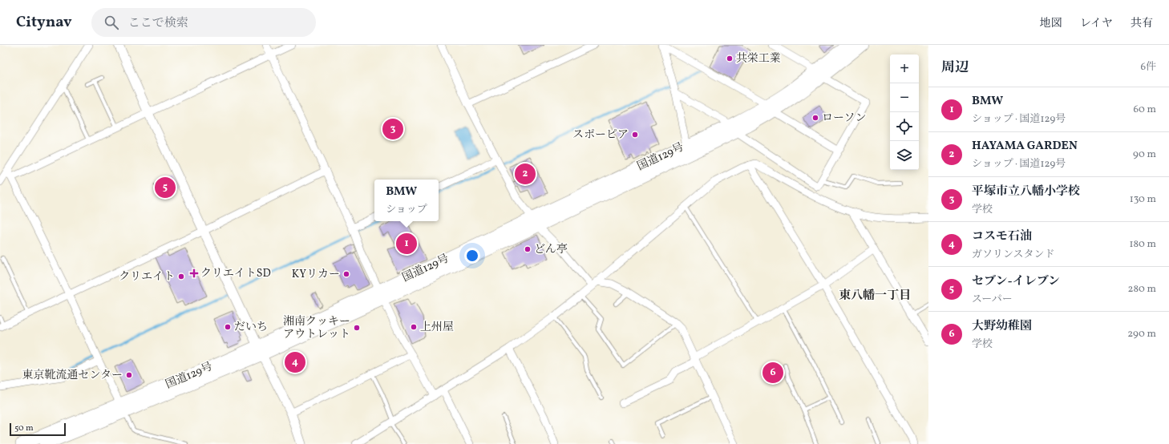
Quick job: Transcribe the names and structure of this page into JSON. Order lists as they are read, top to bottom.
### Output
{
  "streets": {
    "highway": ["国道129号"]
  },
  "districts": ["東八幡一丁目"],
  "places": {
    "other": [
      "共栄工業",
      "ローソン",
      "スポーピア",
      "どん亭",
      "KYリカー",
      "クリエイト",
      "だいち",
      "上州屋",
      "湘南クッキー アウトレット",
      "東京靴流通センター"
    ],
    "health": ["クリエイトSD"]
  },
  "scale_bar": "50 m",
  "page": {
    "header": "Citynav",
    "search": "ここで検索",
    "nav": ["地図", "レイヤ", "共有"],
    "heading": ["周辺", "6件"],
    "map_buttons": ["+", "−"],
    "list": [
      {
        "mark": "1",
        "name": "BMW",
        "note": "ショップ · 国道129号",
        "value": "60 m"
      },
      {
        "mark": "2",
        "name": "HAYAMA GARDEN",
        "note": "ショップ · 国道129号",
        "value": "90 m"
      },
      {
        "mark": "3",
        "name": "平塚市立八幡小学校",
        "note": "学校",
        "value": "130 m"
      },
      {
        "mark": "4",
        "name": "コスモ石油",
        "note": "ガソリンスタンド",
        "value": "180 m"
      },
      {
        "mark": "5",
        "name": "セブン-イレブン",
        "note": "スーパー",
        "value": "280 m"
      },
      {
        "mark": "6",
        "name": "大野幼稚園",
        "note": "学校",
        "value": "290 m"
      }
    ],
    "pins": [
      "3",
      "2",
      "5",
      "1",
      "4",
      "6"
    ],
    "popup": ["BMW", "ショップ"],
    "scale": "50 m"
  }
}
